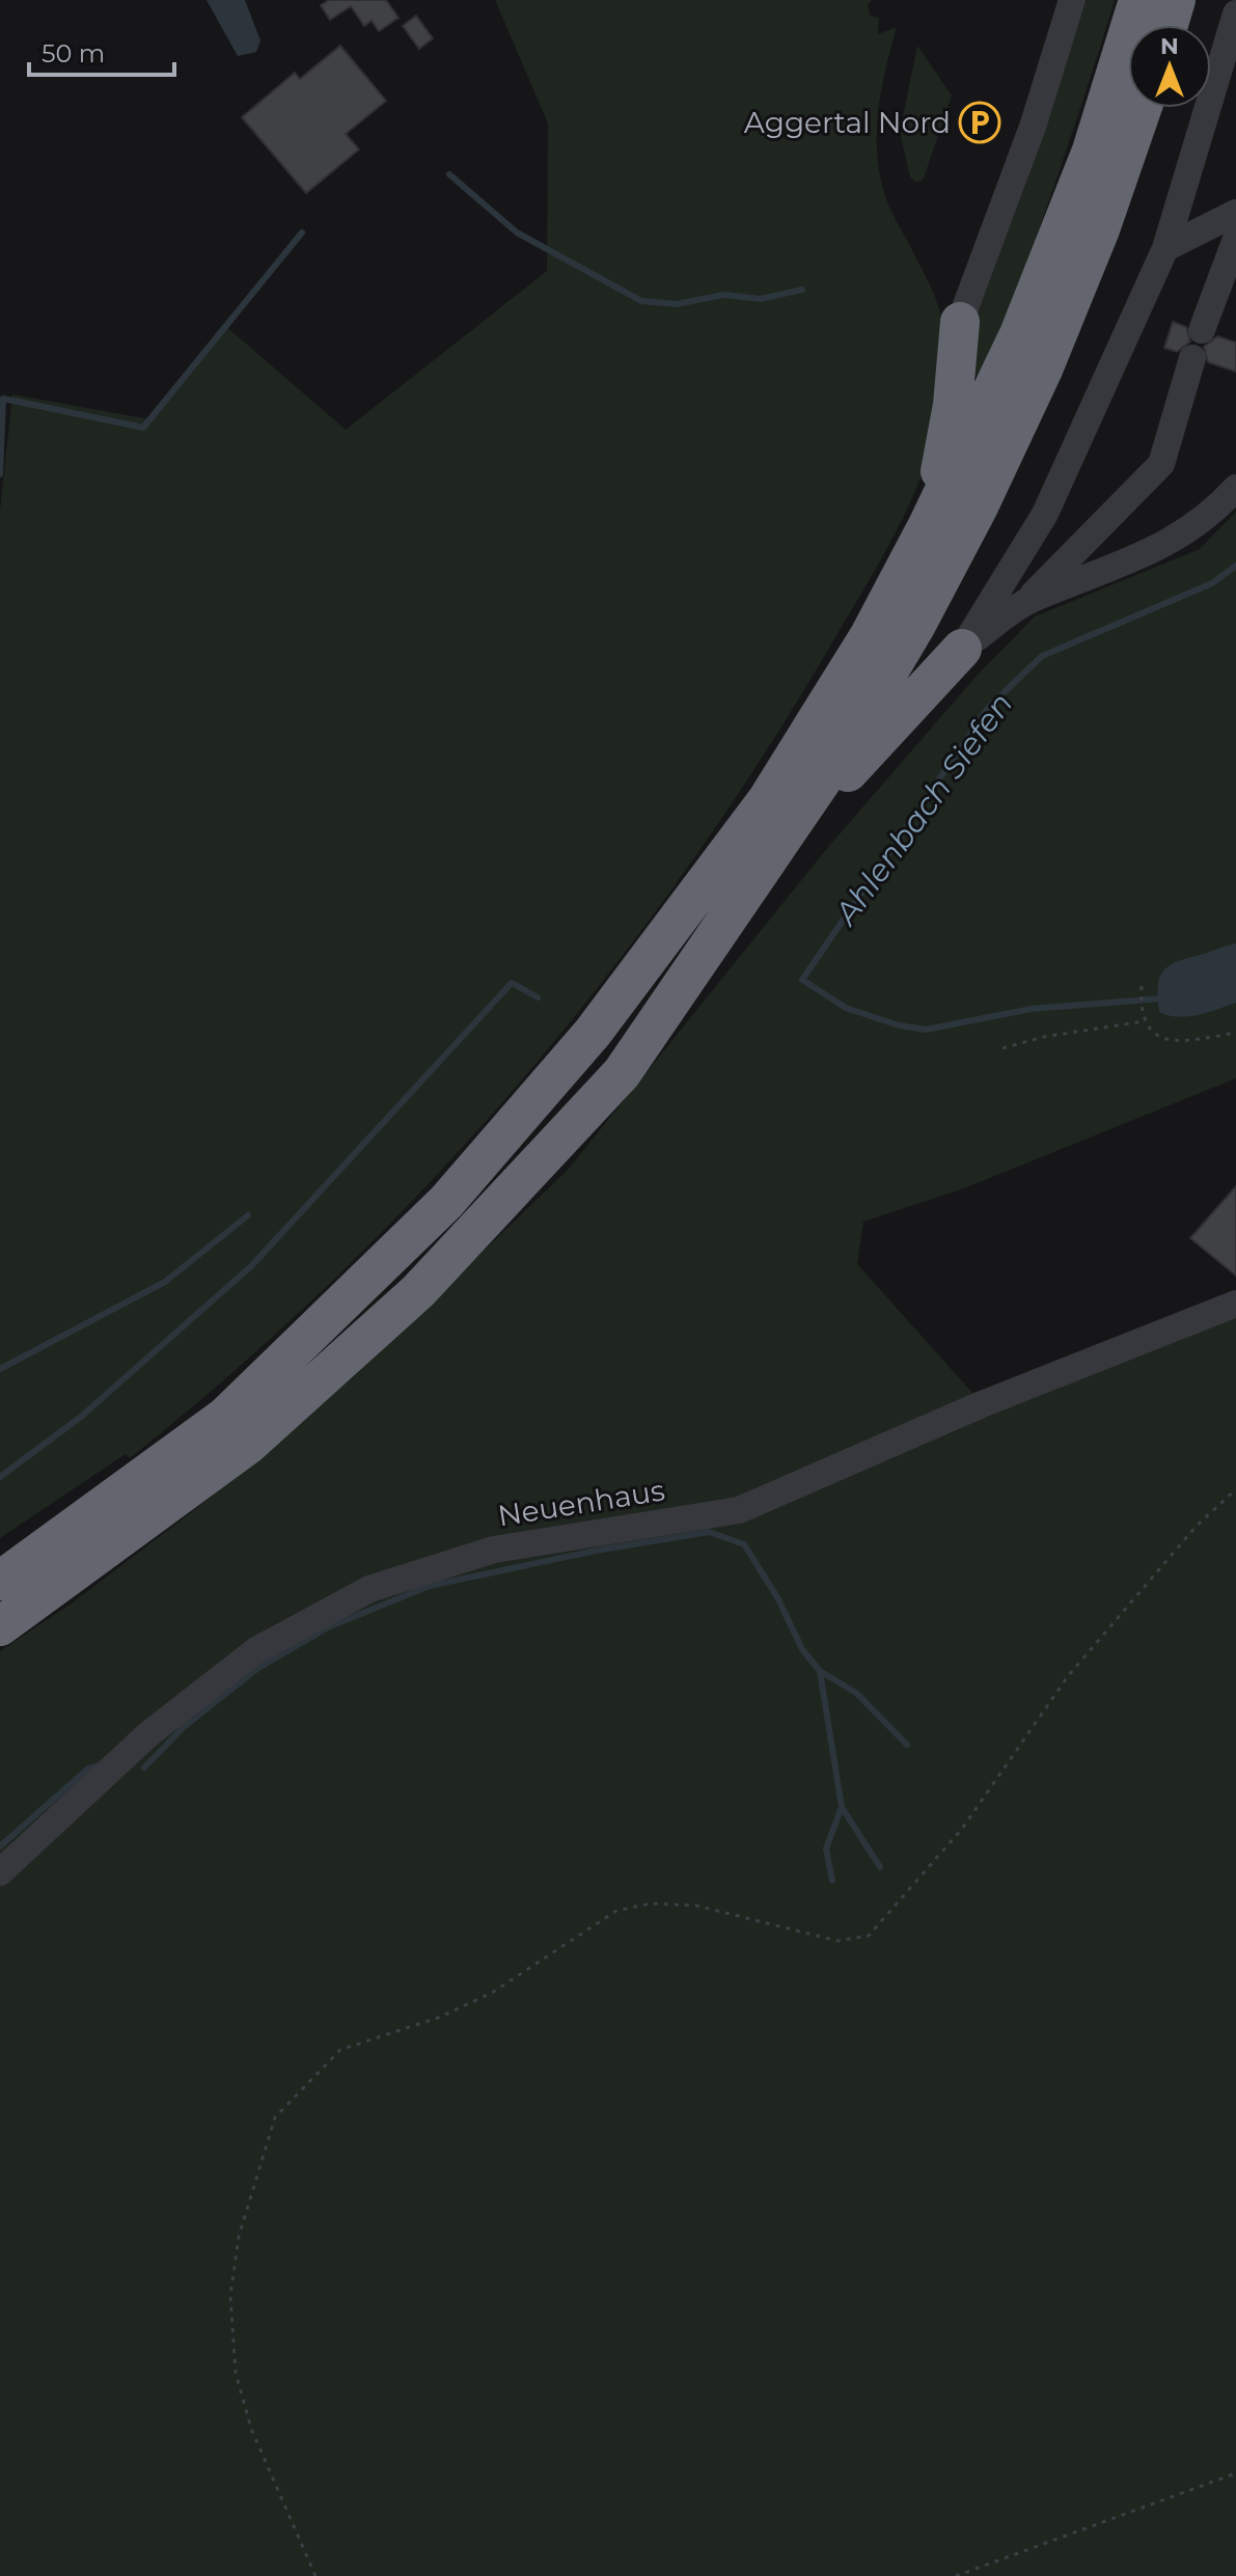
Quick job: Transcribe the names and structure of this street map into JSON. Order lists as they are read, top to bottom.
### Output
{
  "streets": {
    "street": ["Neuenhaus"]
  },
  "water": ["Ahlenbach Siefen"],
  "places": {
    "parking": ["Aggertal Nord"]
  },
  "scale_bar": "50 m",
  "north": "top"
}
